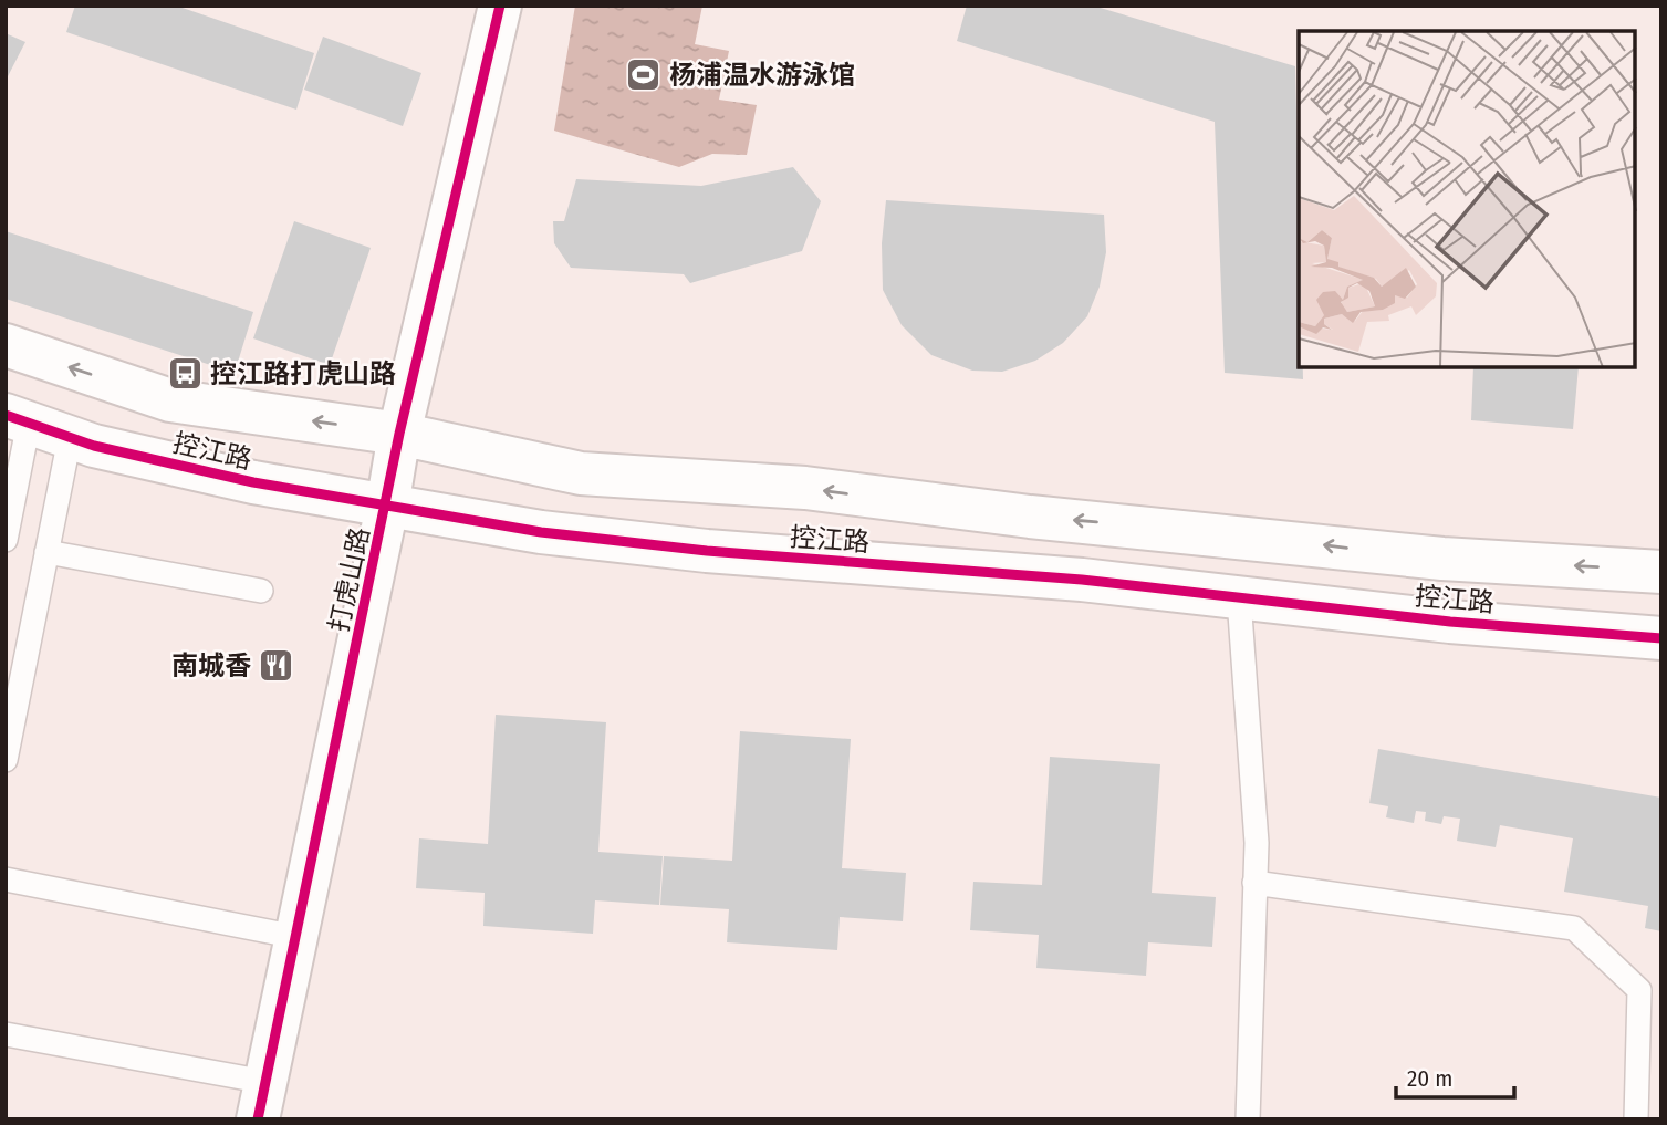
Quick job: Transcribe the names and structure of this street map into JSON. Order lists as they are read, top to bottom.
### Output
{
  "streets": {
    "main road": ["控江路", "打虎山路"]
  },
  "crossings": [
    ["控江路", "打虎山路"]
  ],
  "places": {
    "sports": ["杨浦温水游泳馆"],
    "bus stop": ["控江路打虎山路"],
    "restaurant": ["南城香"]
  },
  "scale_bar": "20 m"
}
